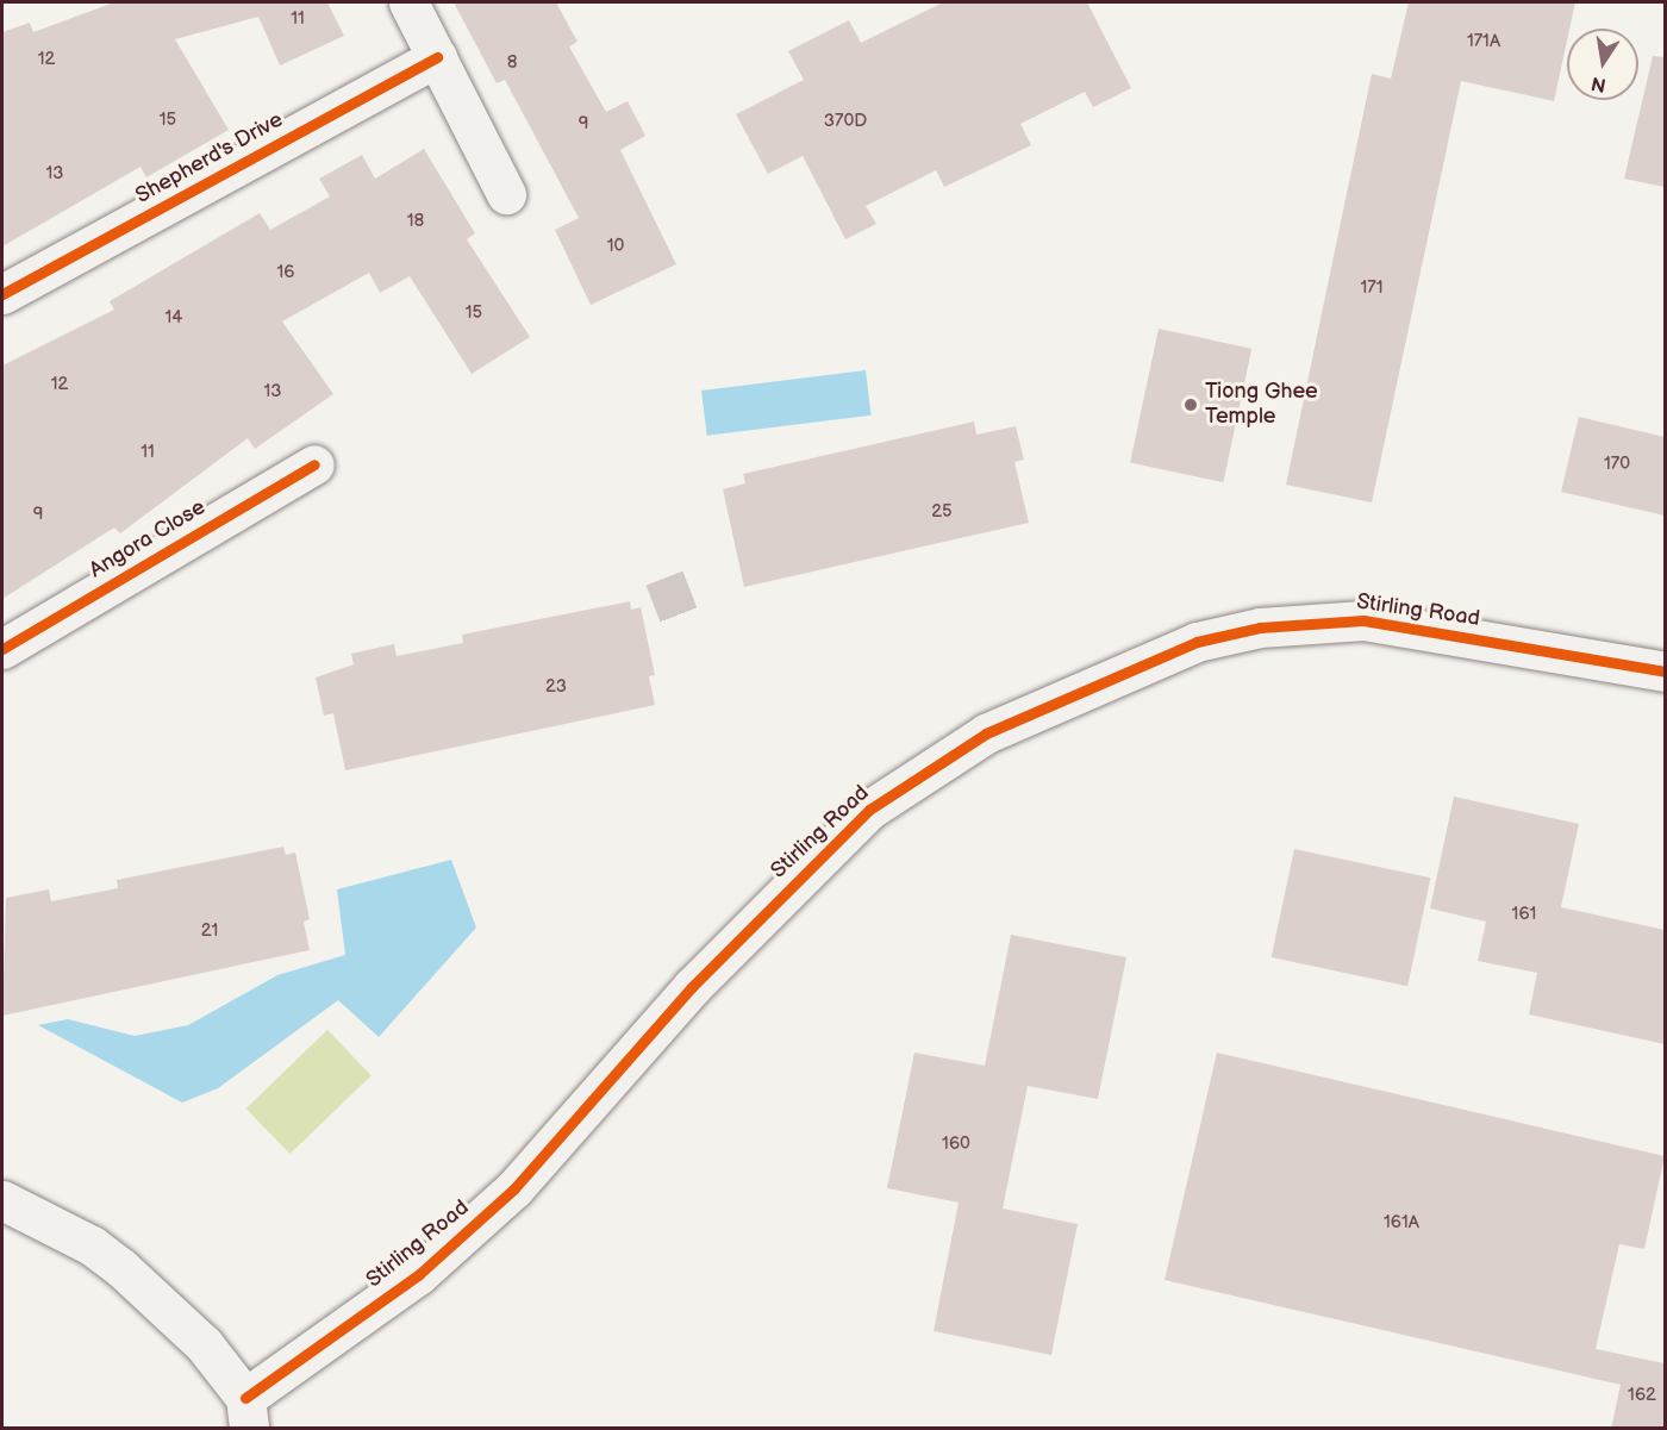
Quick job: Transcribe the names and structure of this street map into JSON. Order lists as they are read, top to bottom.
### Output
{
  "streets": {
    "street": ["Shepherd's Drive", "Angora Close", "Stirling Road"]
  },
  "places": ["Tiong Ghee Temple"],
  "house_numbers": [
    "11",
    "171A",
    "12",
    "8",
    "15",
    "370D",
    "9",
    "13",
    "18",
    "10",
    "16",
    "171",
    "15",
    "14",
    "12",
    "13",
    "11",
    "170",
    "25",
    "9",
    "23",
    "161",
    "21",
    "160",
    "161A",
    "162"
  ],
  "north": "bottom"
}
